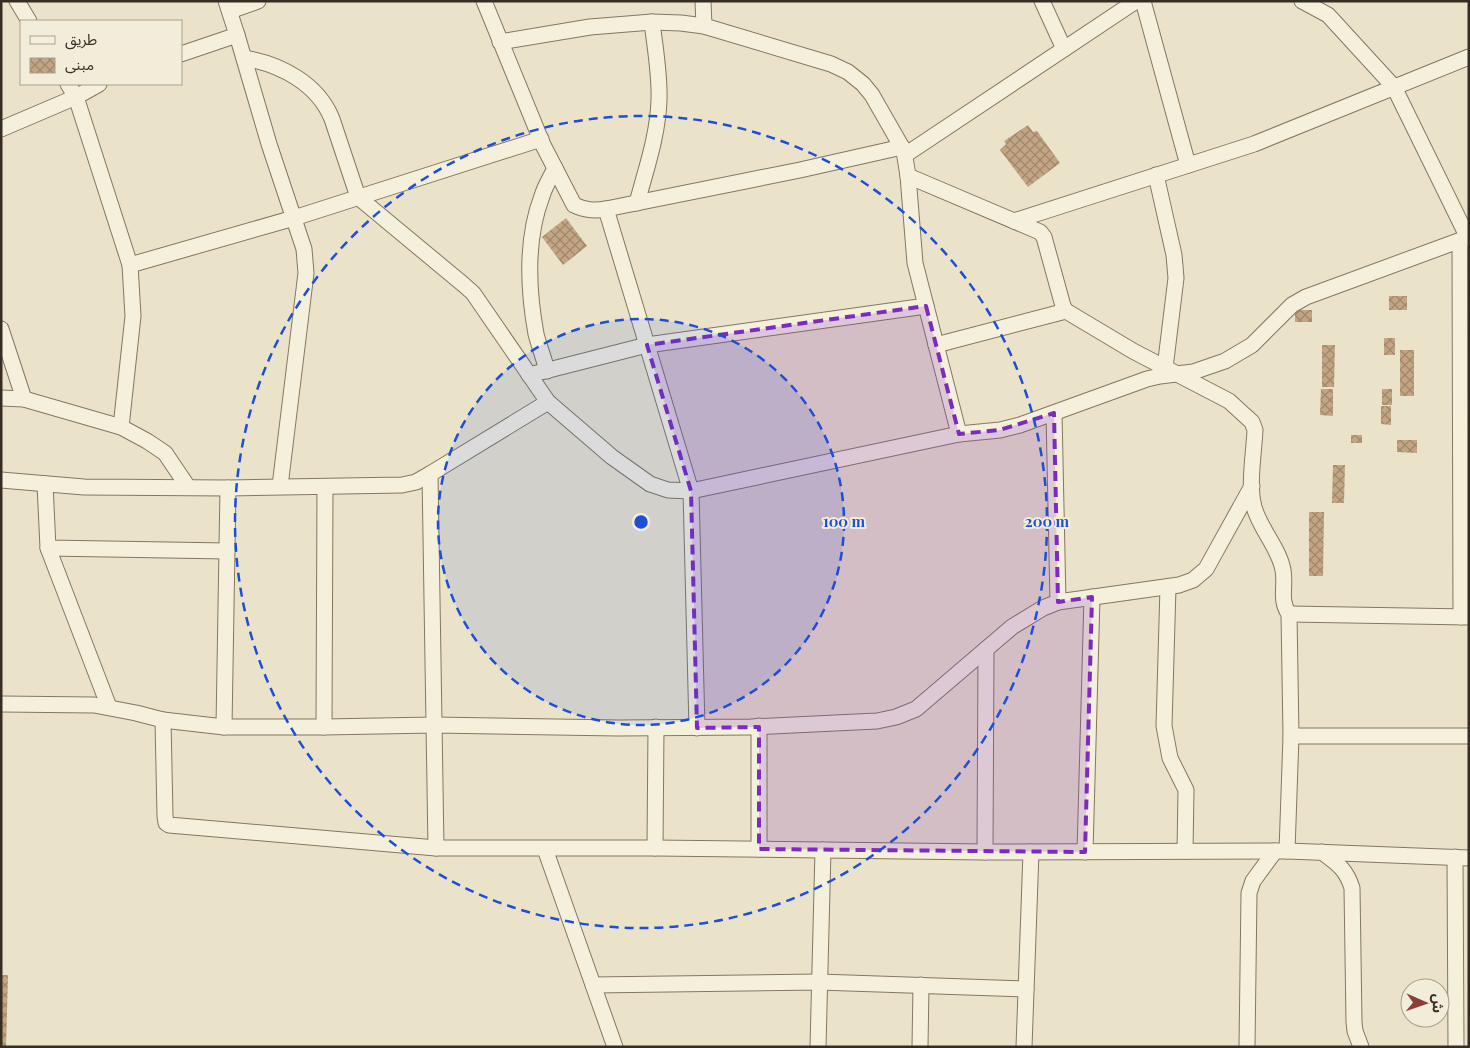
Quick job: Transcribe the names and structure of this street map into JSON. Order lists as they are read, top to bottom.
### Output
{
  "legend": ["طريق", "مبنى"],
  "north": "right",
  "rings": ["100 m", "200 m"]
}
